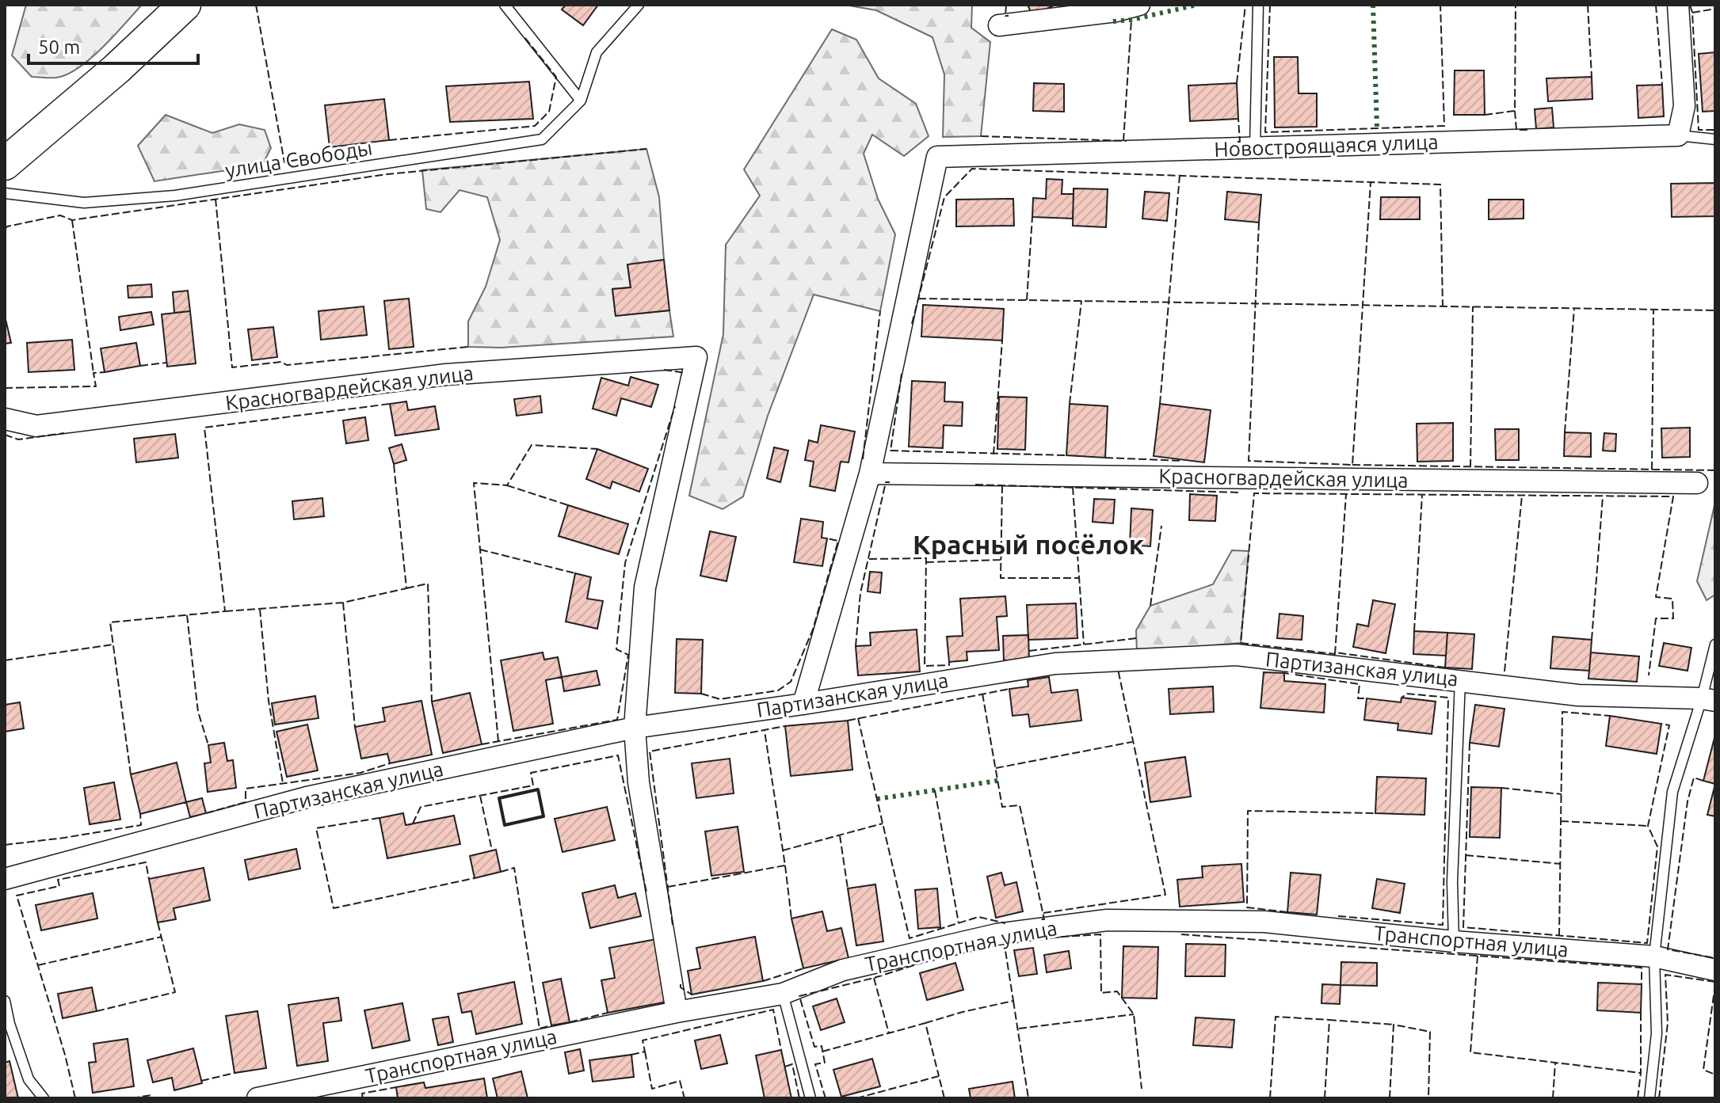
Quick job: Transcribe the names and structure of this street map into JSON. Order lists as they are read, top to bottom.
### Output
{
  "streets": {
    "street": [
      "Новостроящаяся улица",
      "Красногвардейская улица",
      "Партизанская улица",
      "Транспортная улица"
    ],
    "lane": ["улица Свободы"]
  },
  "crossings": [
    ["Новостроящаяся улица", "Красногвардейская улица"],
    ["Красногвардейская улица", "Партизанская улица"]
  ],
  "districts": ["Красный посёлок"],
  "scale_bar": "50 m"
}
